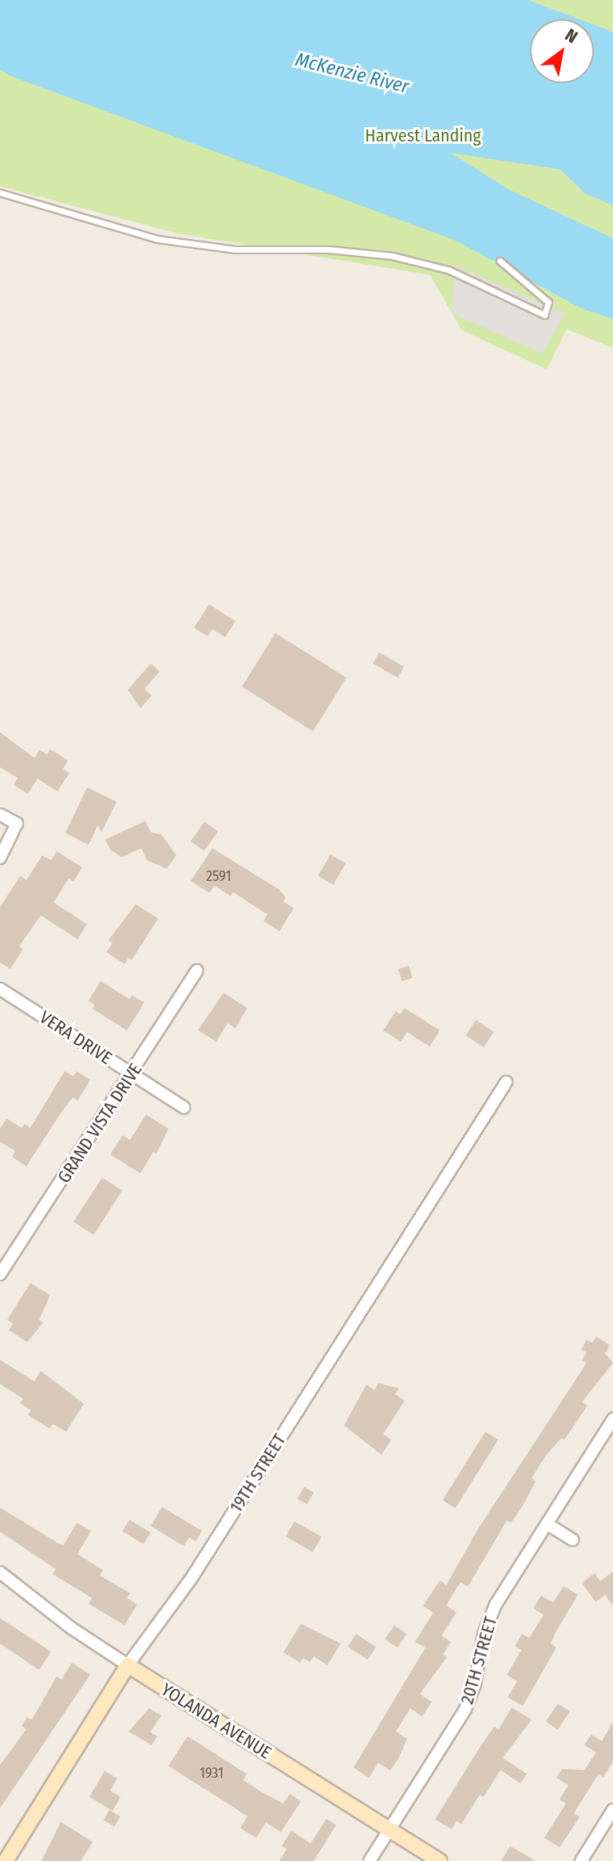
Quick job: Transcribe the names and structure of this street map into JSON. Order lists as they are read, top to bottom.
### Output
{
  "streets": {
    "street": [
      "VERA DRIVE",
      "GRAND VISTA DRIVE",
      "19TH STREET",
      "20TH STREET",
      "YOLANDA AVENUE"
    ]
  },
  "crossings": [
    ["VERA DRIVE", "GRAND VISTA DRIVE"],
    ["19TH STREET", "YOLANDA AVENUE"],
    ["20TH STREET", "YOLANDA AVENUE"]
  ],
  "water": ["McKenzie River"],
  "parks": ["Harvest Landing"],
  "house_numbers": ["2591", "1931"],
  "north": "top right"
}
